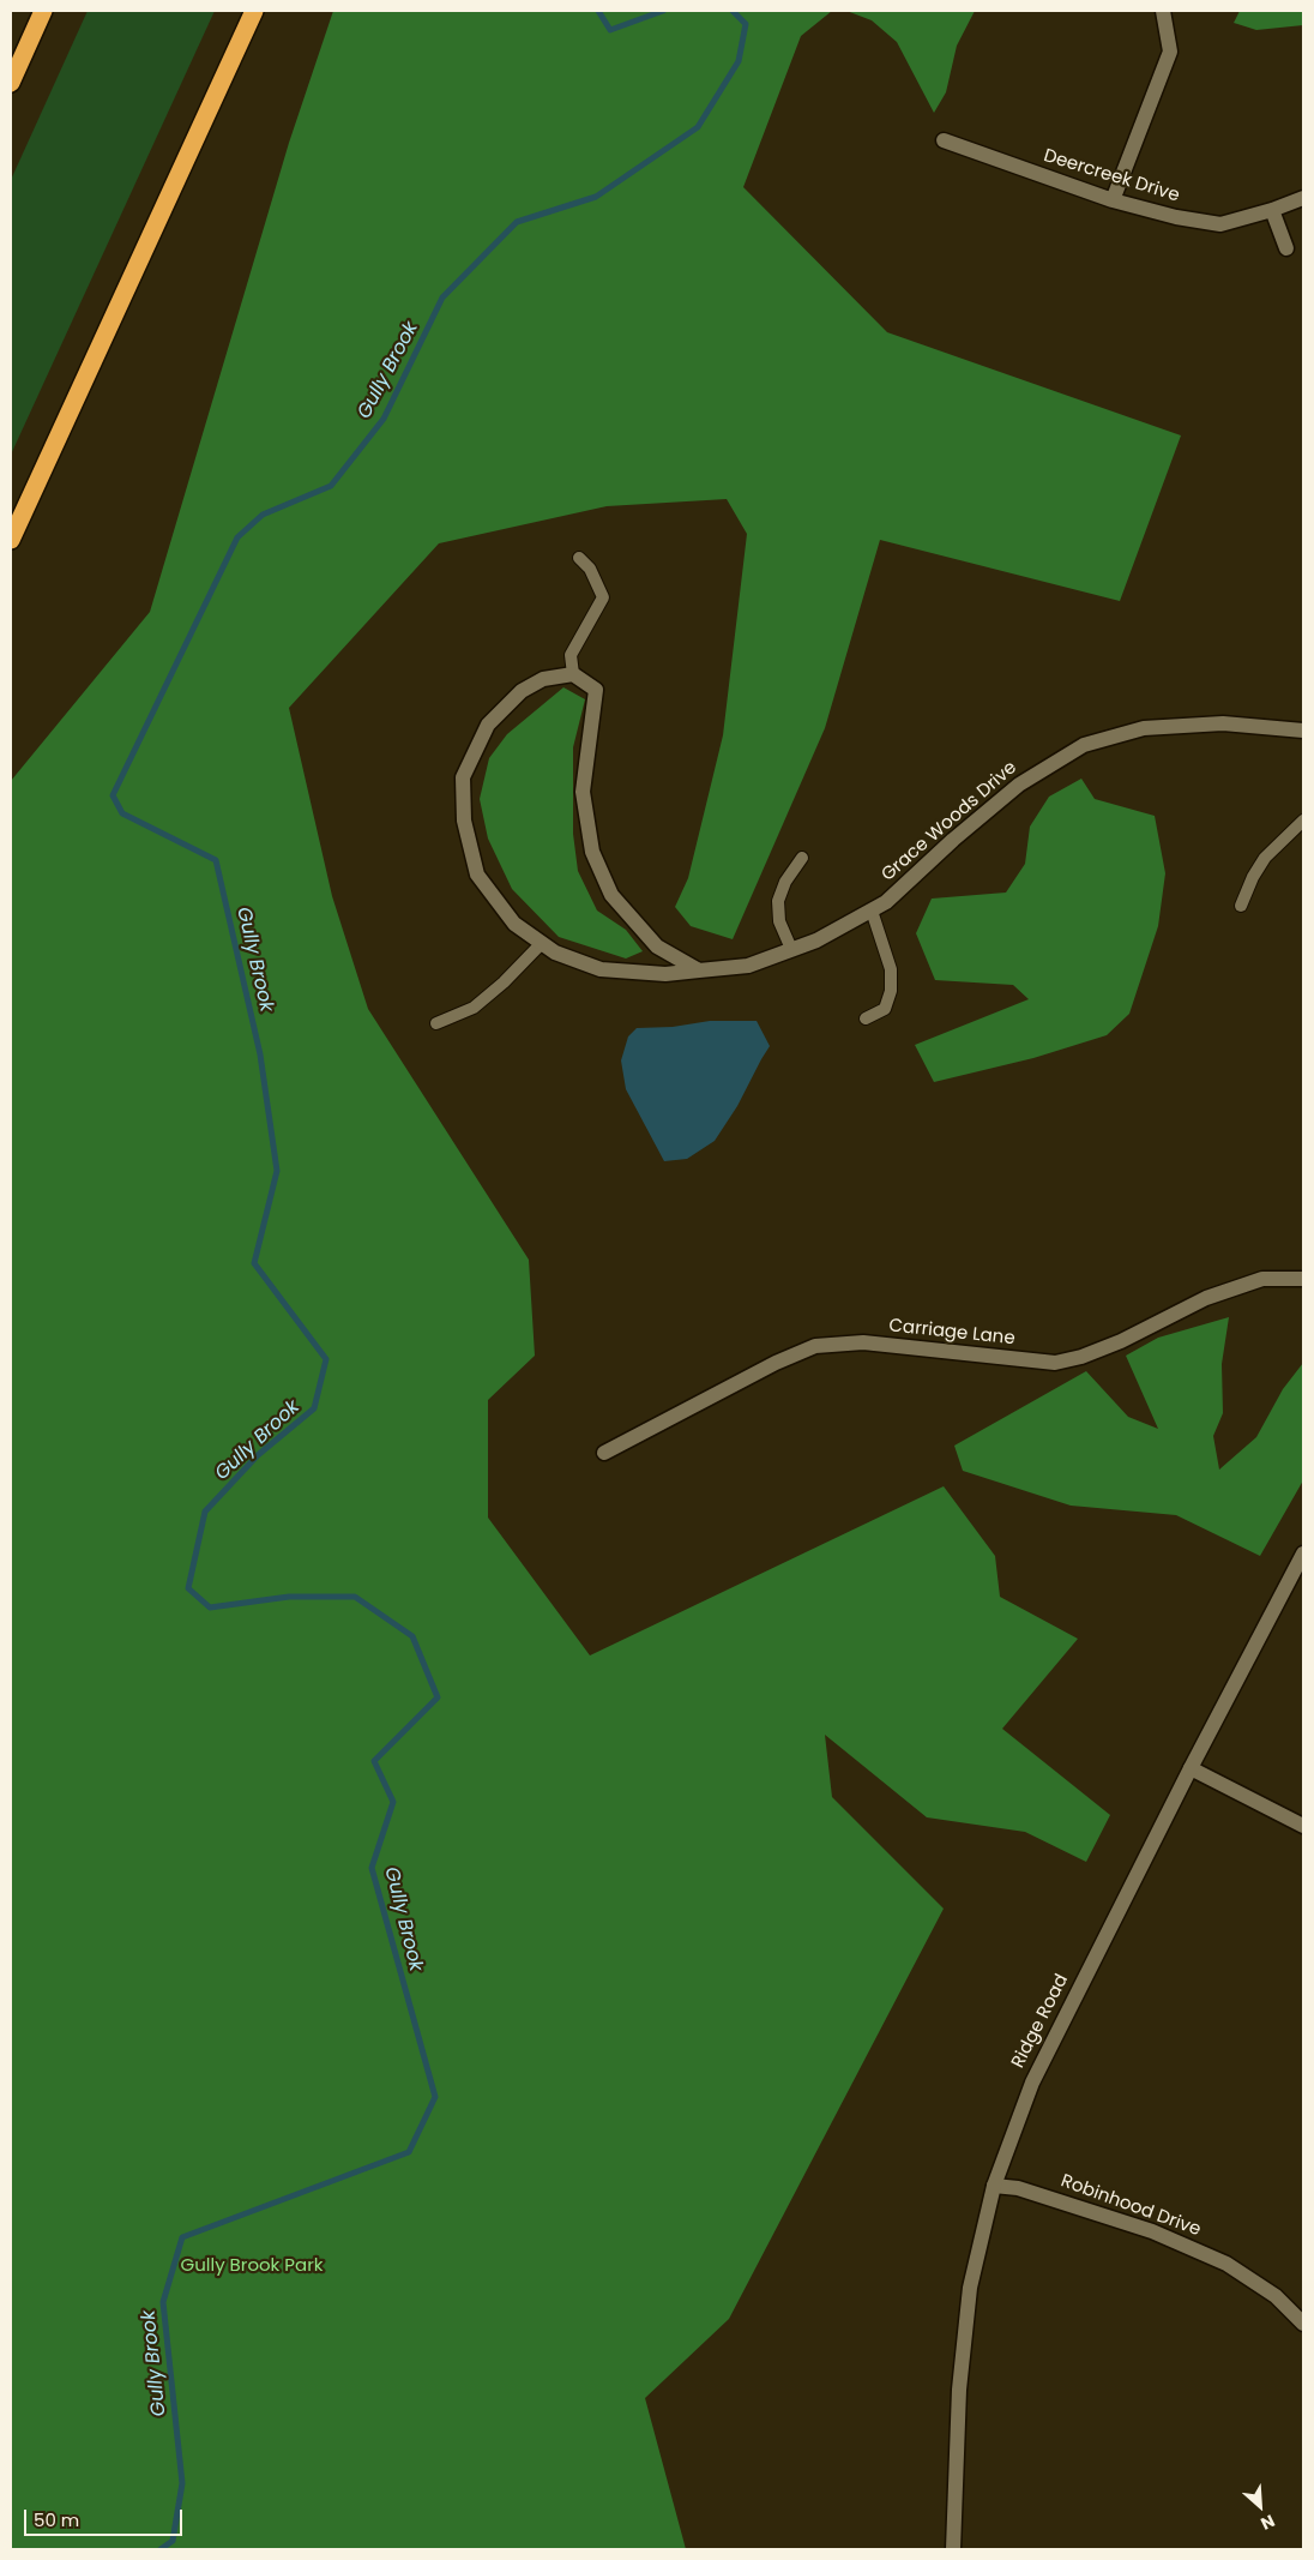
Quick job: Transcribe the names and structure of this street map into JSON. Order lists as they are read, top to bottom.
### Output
{
  "streets": {
    "street": [
      "Deercreek Drive",
      "Grace Woods Drive",
      "Carriage Lane",
      "Ridge Road",
      "Robinhood Drive"
    ]
  },
  "crossings": [
    ["Ridge Road", "Robinhood Drive"]
  ],
  "water": ["Gully Brook"],
  "parks": ["Gully Brook Park"],
  "scale_bar": "50 m",
  "north": "bottom right"
}
